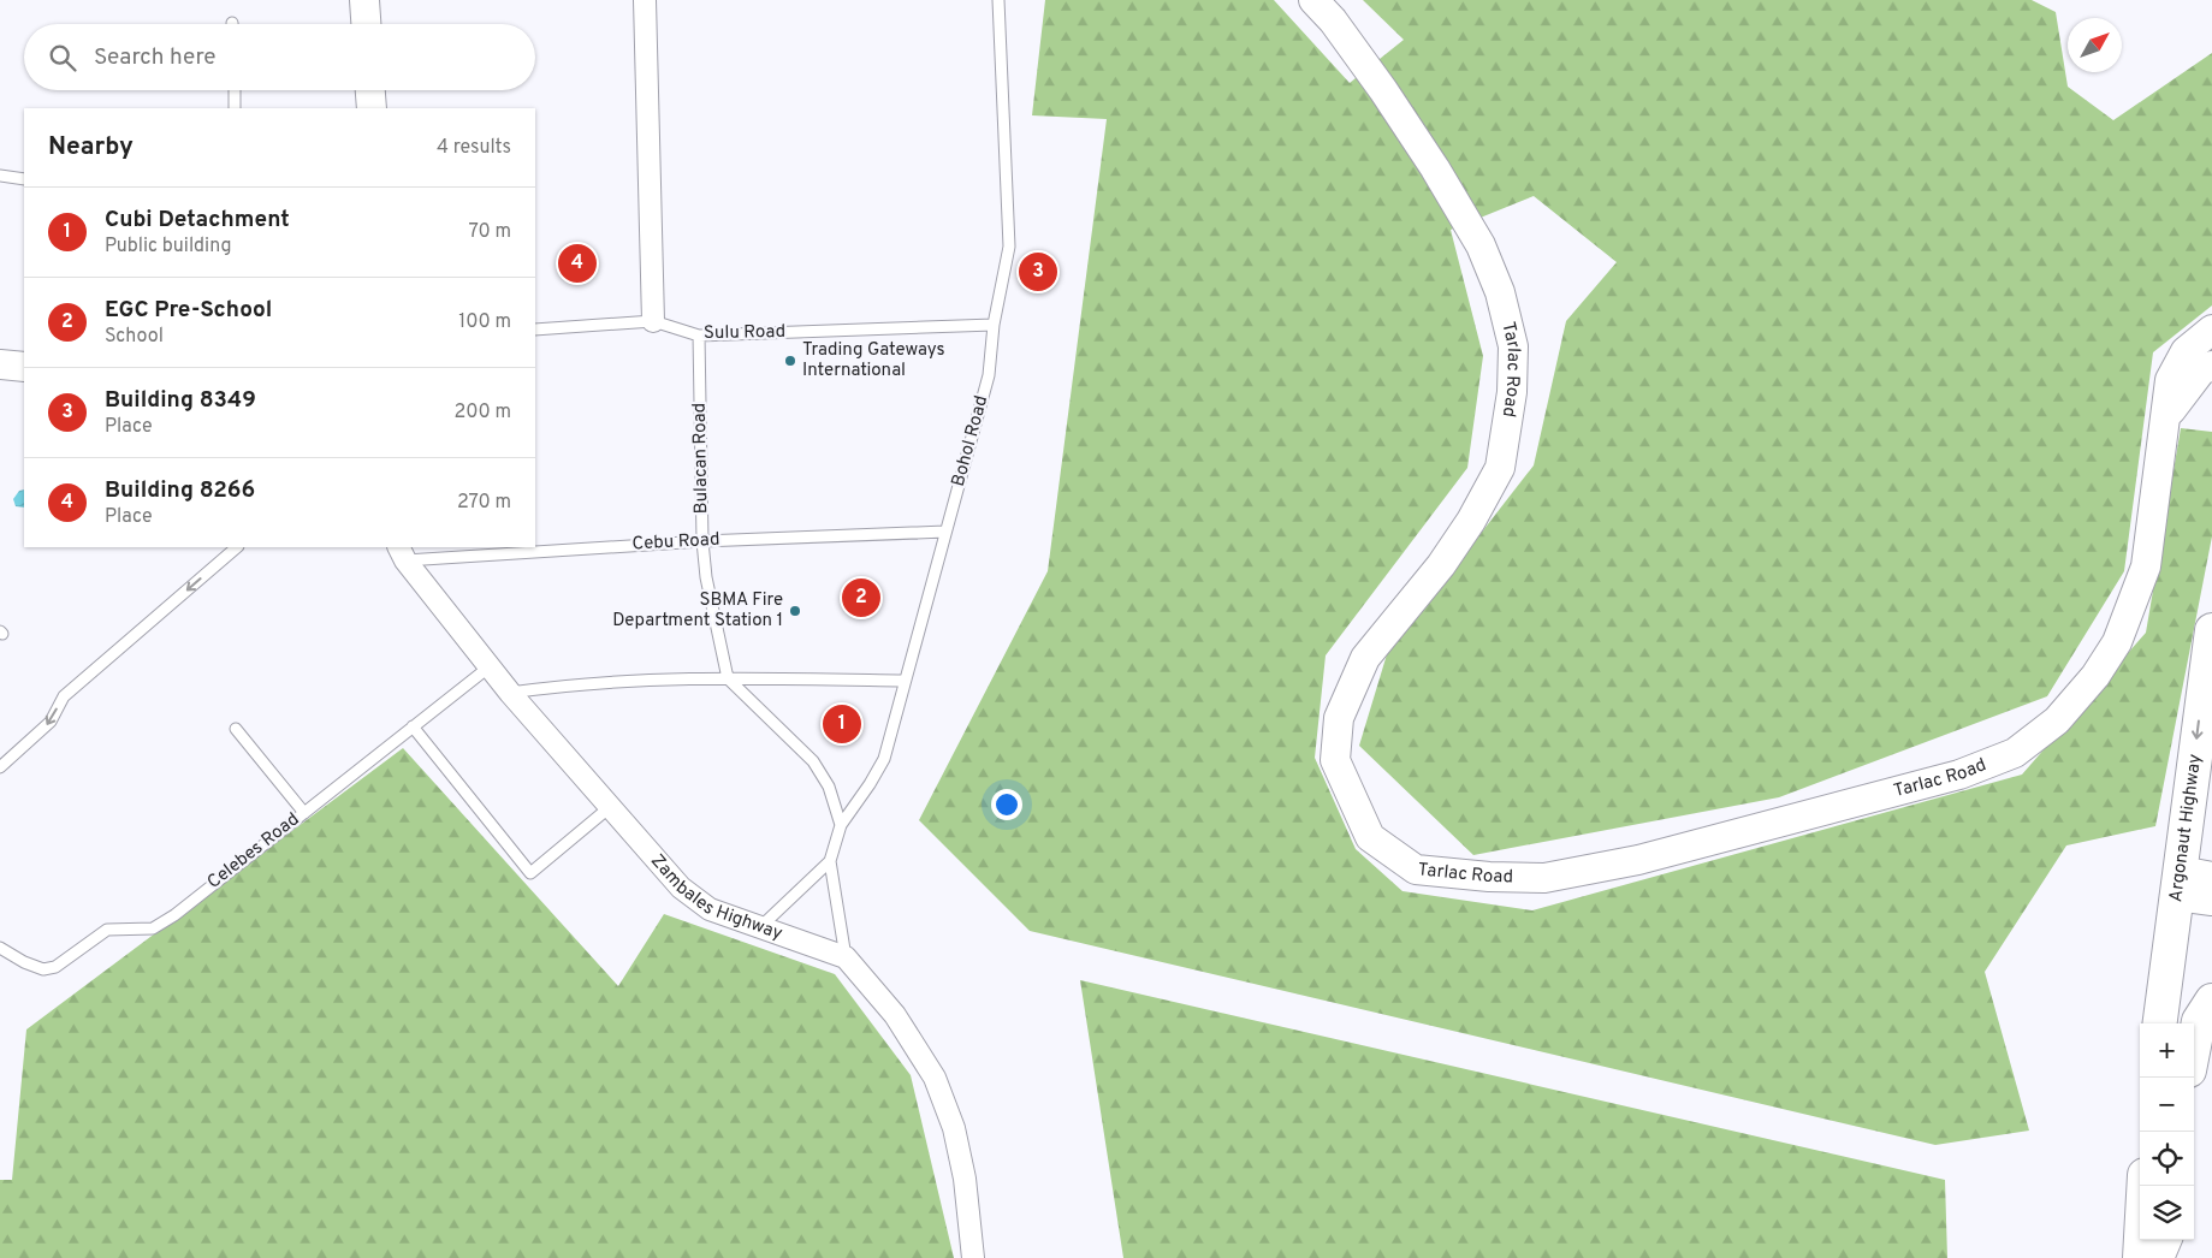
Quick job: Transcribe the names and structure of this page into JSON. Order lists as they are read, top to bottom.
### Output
{
  "streets": {
    "main road": ["Tarlac Road", "Argonaut Highway"],
    "street": ["Zambales Highway"],
    "lane": [
      "Sulu Road",
      "Bohol Road",
      "Bulacan Road",
      "Cebu Road",
      "Celebes Road"
    ]
  },
  "crossings": [
    ["Sulu Road", "Bohol Road"],
    ["Sulu Road", "Bulacan Road"],
    ["Bohol Road", "Cebu Road"],
    ["Bohol Road", "Zambales Highway"],
    ["Bulacan Road", "Cebu Road"],
    ["Cebu Road", "Zambales Highway"],
    ["Celebes Road", "Zambales Highway"]
  ],
  "places": ["Trading Gateways International", "SBMA Fire Department Station 1"],
  "north": "top right",
  "page": {
    "search": "Search here",
    "heading": ["Nearby", "4 results"],
    "list": [
      {
        "mark": "1",
        "name": "Cubi Detachment",
        "note": "Public building",
        "value": "70 m"
      },
      {
        "mark": "2",
        "name": "EGC Pre-School",
        "note": "School",
        "value": "100 m"
      },
      {
        "mark": "3",
        "name": "Building 8349",
        "note": "Place",
        "value": "200 m"
      },
      {
        "mark": "4",
        "name": "Building 8266",
        "note": "Place",
        "value": "270 m"
      }
    ],
    "pins": [
      "4",
      "3",
      "2",
      "1"
    ],
    "map_buttons": ["+", "−"]
  }
}
